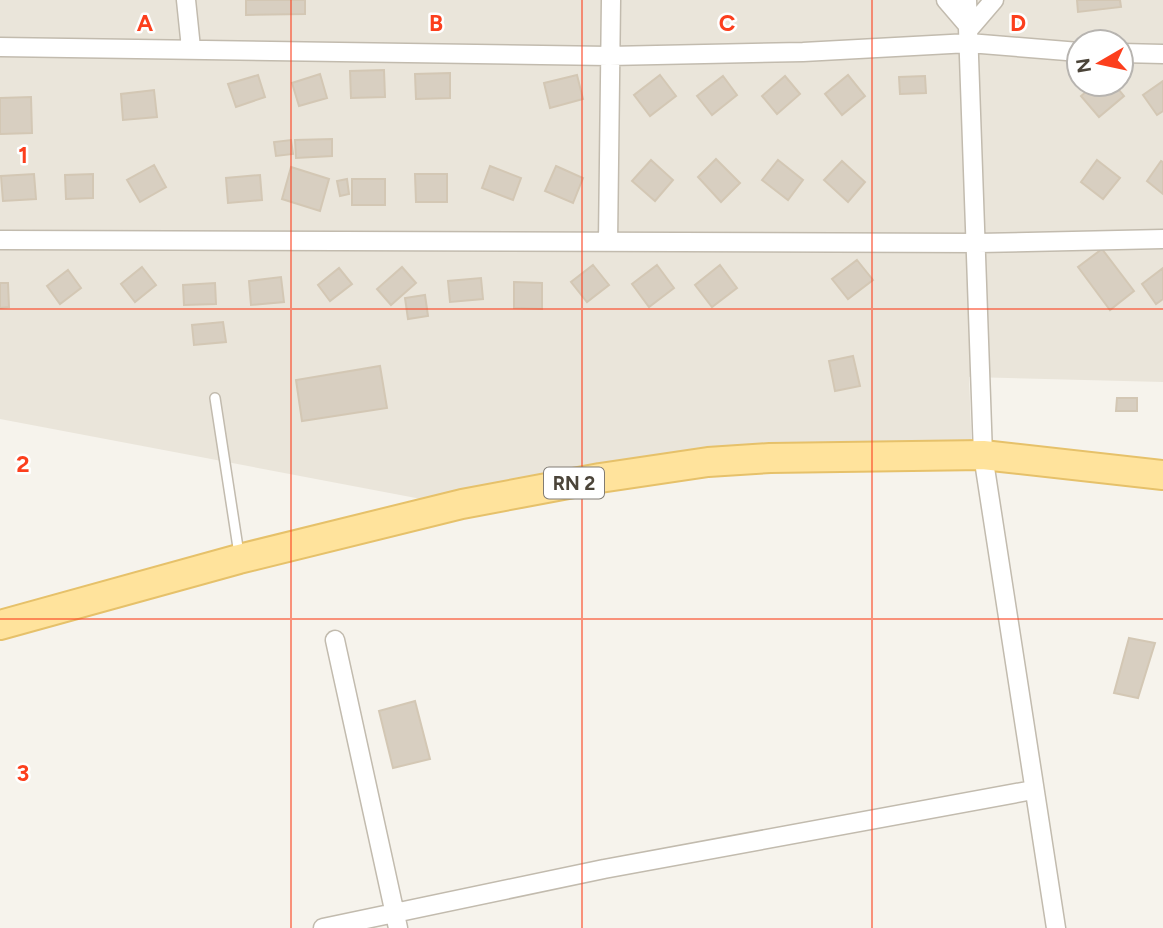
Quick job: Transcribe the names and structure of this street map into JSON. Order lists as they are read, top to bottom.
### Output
{
  "streets": {
    "main road": ["RN 2"]
  },
  "north": "left",
  "grid": {
    "columns": [
      "A",
      "B",
      "C",
      "D"
    ],
    "rows": ["1", "2", "3"]
  }
}
